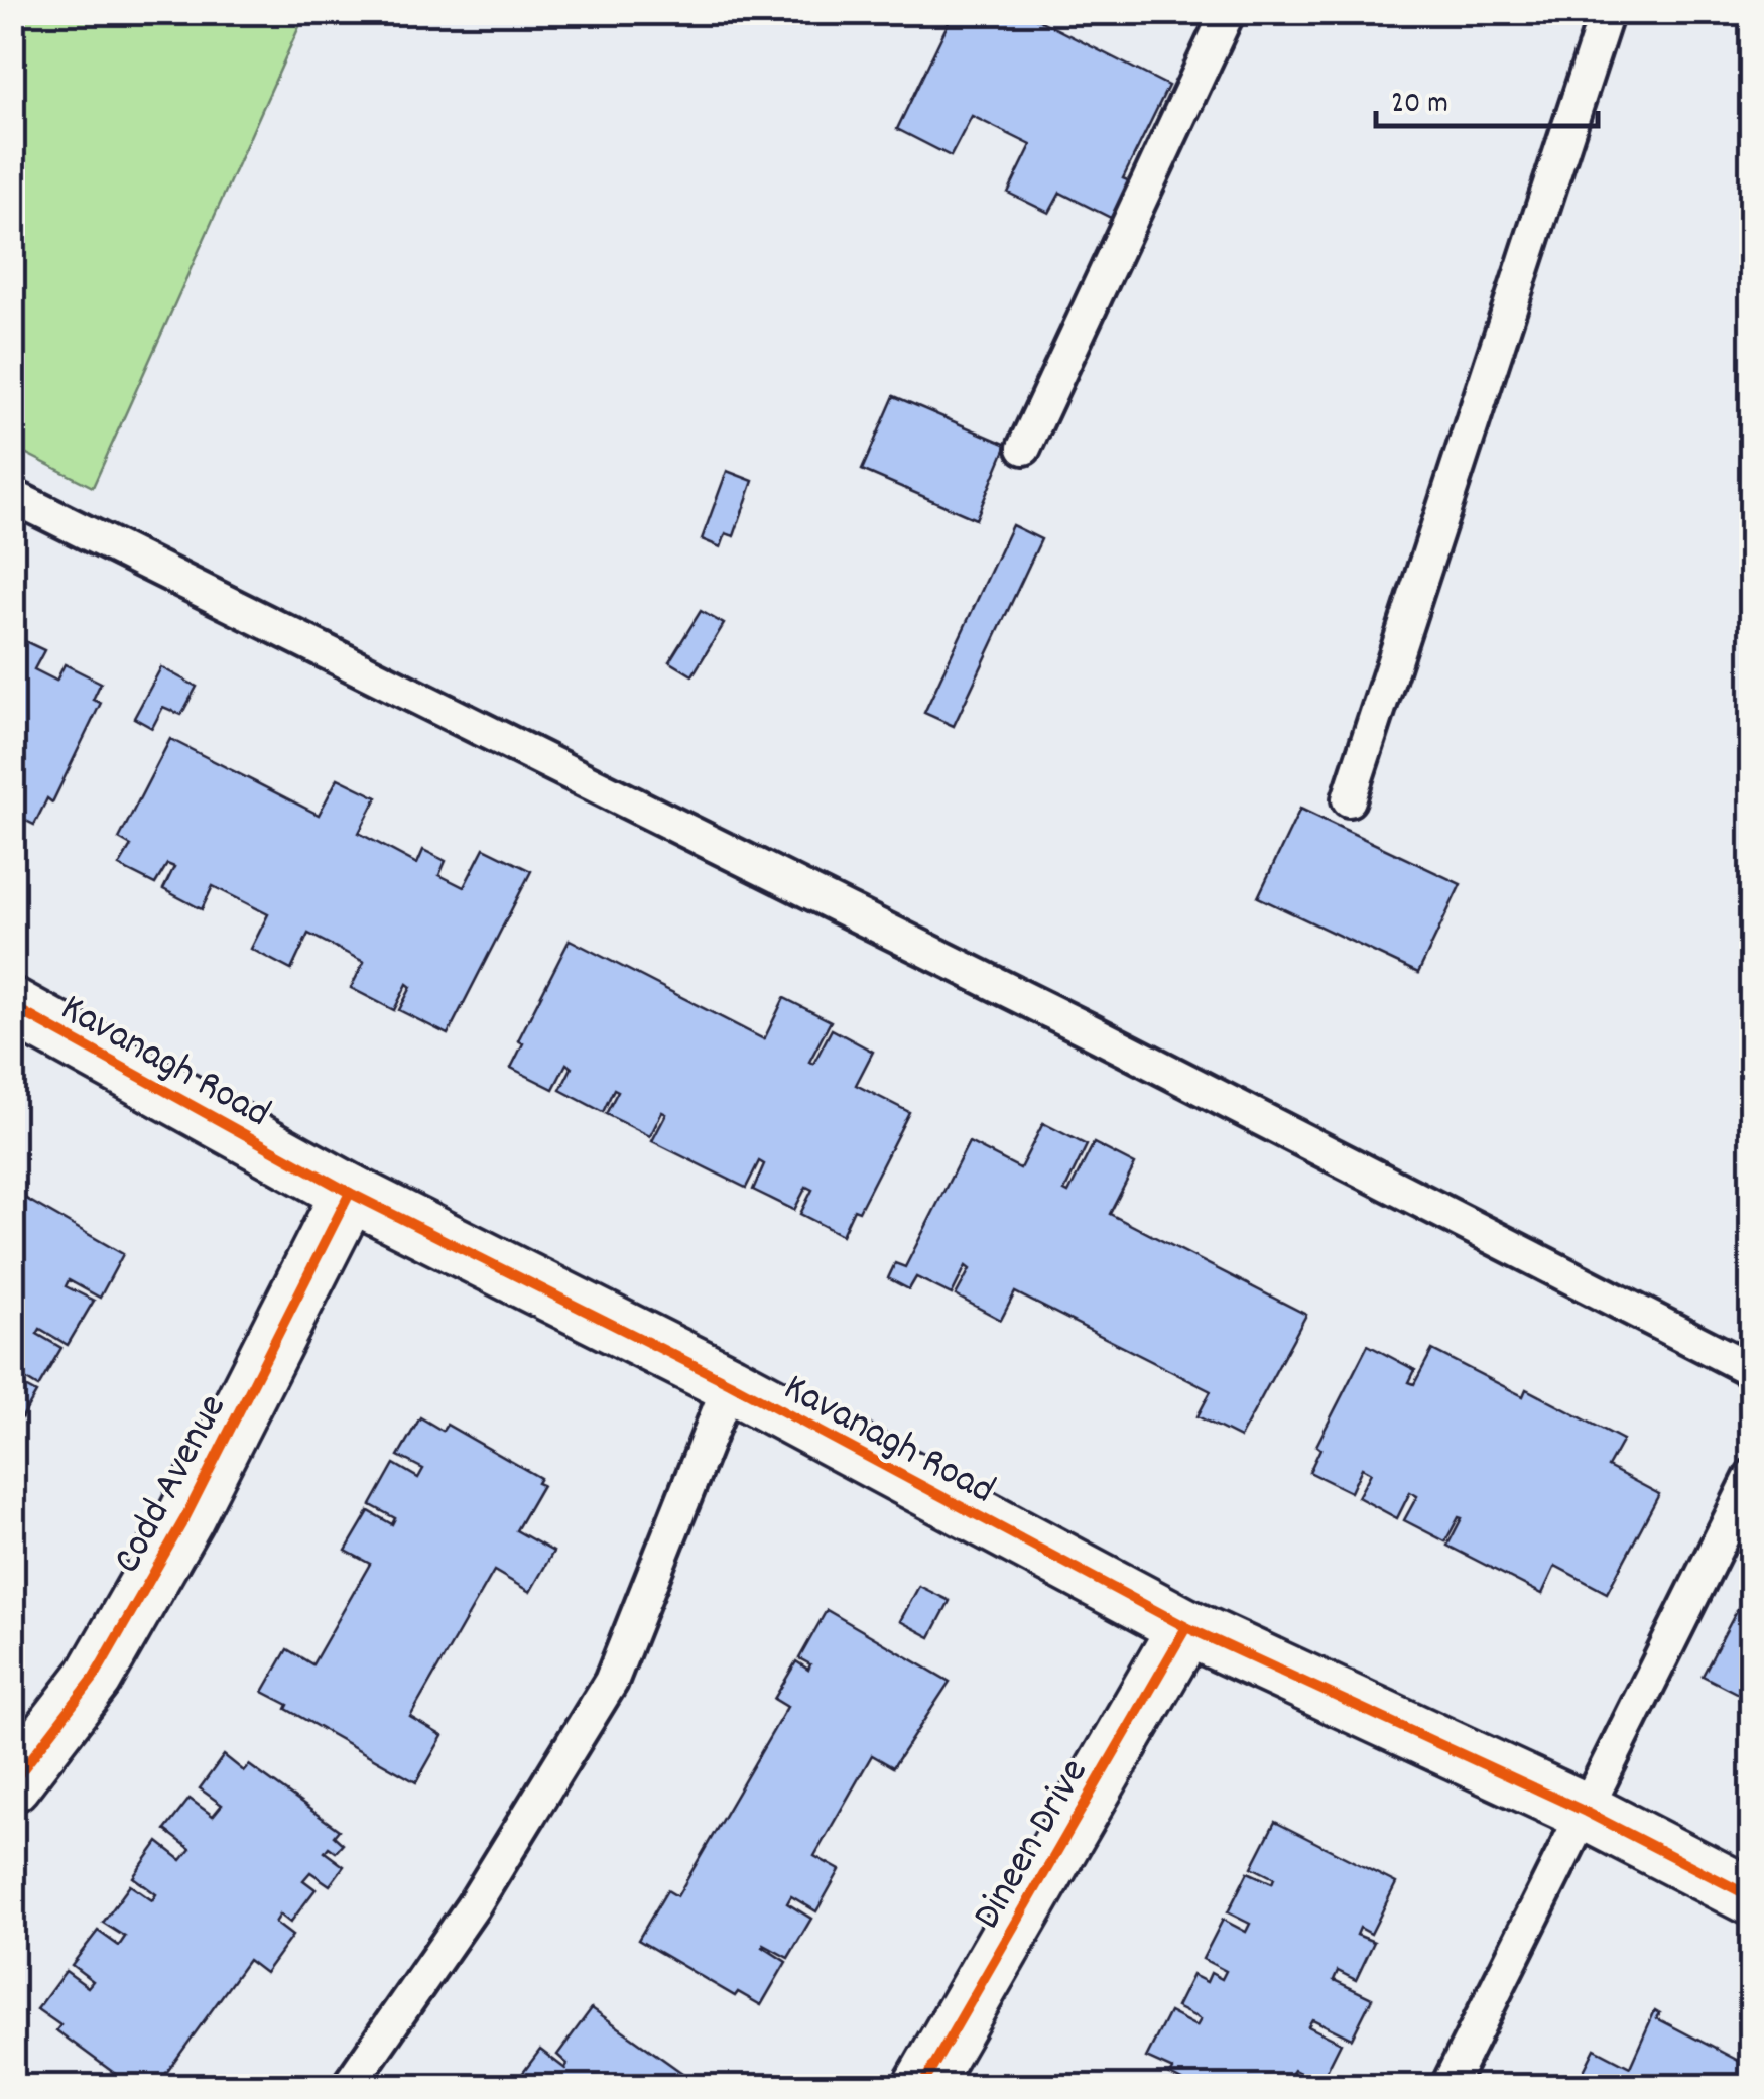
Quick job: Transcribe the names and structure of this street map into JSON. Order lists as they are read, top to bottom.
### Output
{
  "streets": {
    "street": ["Kavanagh Road", "Codd Avenue", "Dineen Drive"]
  },
  "crossings": [
    ["Kavanagh Road", "Codd Avenue"],
    ["Kavanagh Road", "Dineen Drive"]
  ],
  "scale_bar": "20 m"
}
